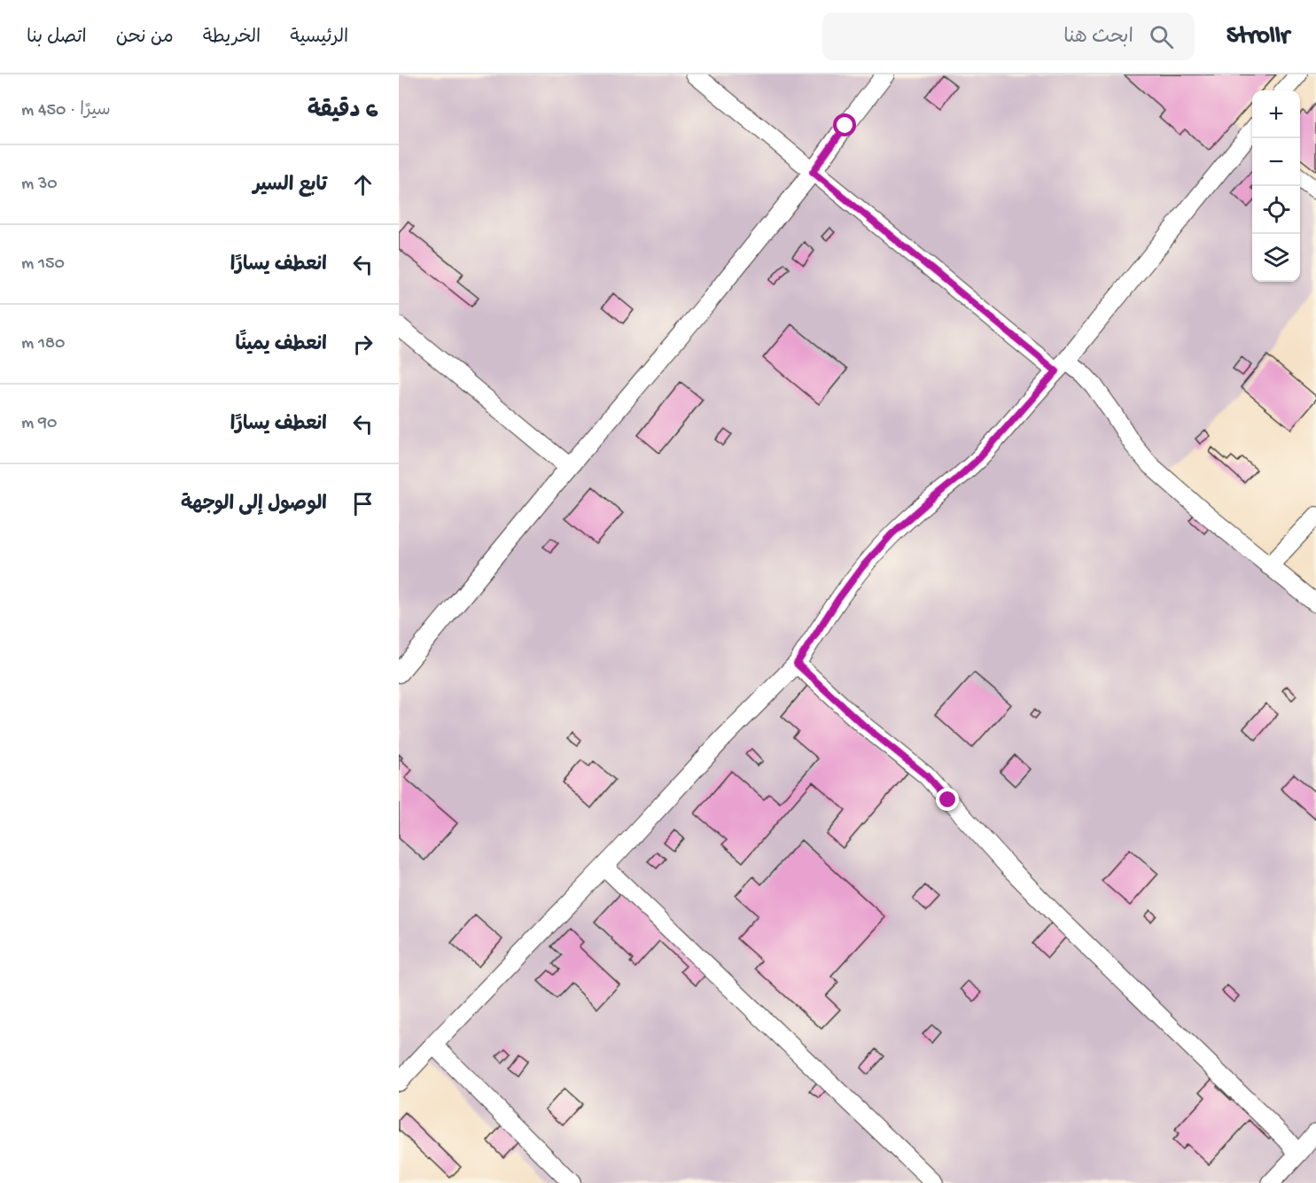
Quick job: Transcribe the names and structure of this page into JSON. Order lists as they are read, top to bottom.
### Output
{
  "page": {
    "header": "Strollr",
    "search": "ابحث هنا",
    "nav": [
      "الرئيسية",
      "الخريطة",
      "من نحن",
      "اتصل بنا"
    ],
    "heading": ["6 دقيقة", "سيرًا · 450 m"],
    "map_buttons": ["+", "−"],
    "list": [
      ["تابع السير", "30 m"],
      ["انعطف يسارًا", "150 m"],
      ["انعطف يمينًا", "180 m"],
      ["انعطف يسارًا", "90 m"],
      "الوصول إلى الوجهة"
    ]
  }
}
